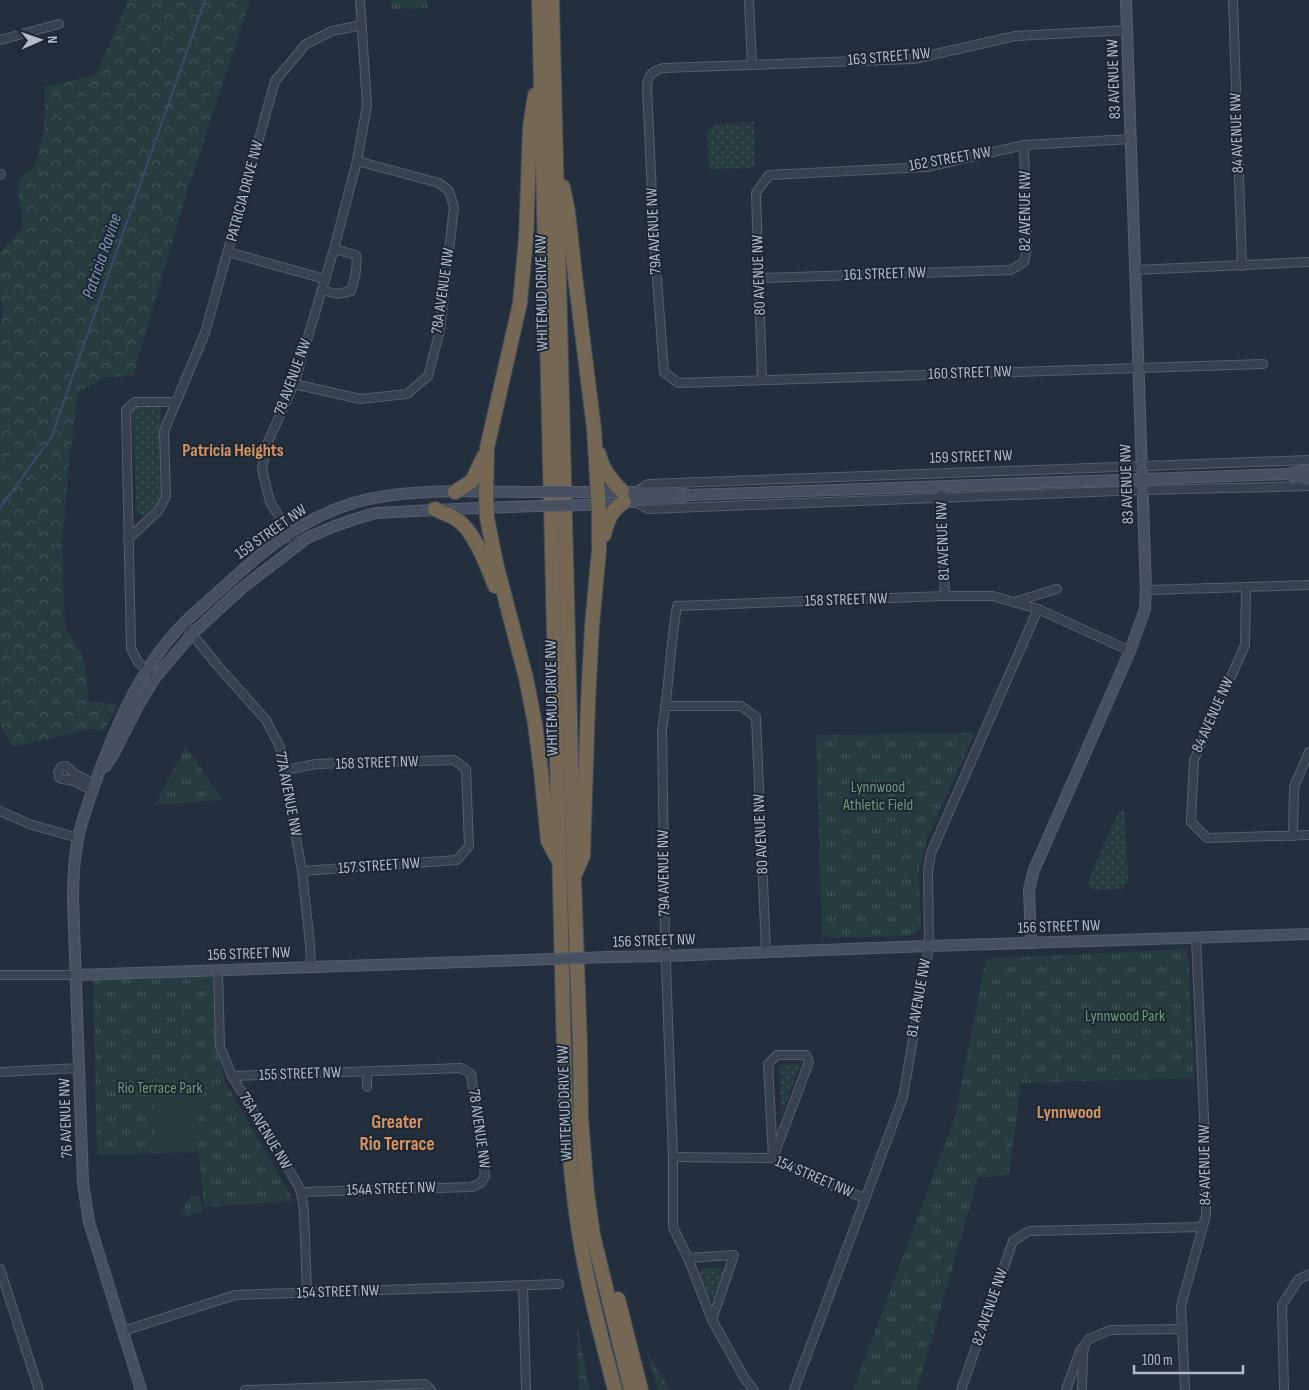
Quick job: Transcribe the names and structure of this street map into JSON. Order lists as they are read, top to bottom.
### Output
{
  "streets": {
    "highway": ["WHITEMUD DRIVE NW"],
    "street": [
      "163 STREET NW",
      "83 AVENUE NW",
      "84 AVENUE NW",
      "162 STREET NW",
      "PATRICIA DRIVE NW",
      "82 AVENUE NW",
      "79A AVENUE NW",
      "161 STREET NW",
      "80 AVENUE NW",
      "78A AVENUE NW",
      "160 STREET NW",
      "78 AVENUE NW",
      "159 STREET NW",
      "81 AVENUE NW",
      "158 STREET NW",
      "77A AVENUE NW",
      "157 STREET NW",
      "156 STREET NW",
      "155 STREET NW",
      "76 AVENUE NW",
      "76A AVENUE NW",
      "154 STREET NW",
      "154A STREET NW"
    ]
  },
  "crossings": [
    ["163 STREET NW", "83 AVENUE NW"],
    ["163 STREET NW", "79A AVENUE NW"],
    ["83 AVENUE NW", "162 STREET NW"],
    ["83 AVENUE NW", "160 STREET NW"],
    ["83 AVENUE NW", "159 STREET NW"],
    ["83 AVENUE NW", "158 STREET NW"],
    ["83 AVENUE NW", "156 STREET NW"],
    ["84 AVENUE NW", "82 AVENUE NW"],
    ["84 AVENUE NW", "156 STREET NW"],
    ["162 STREET NW", "82 AVENUE NW"],
    ["162 STREET NW", "80 AVENUE NW"],
    ["PATRICIA DRIVE NW", "78 AVENUE NW"],
    ["82 AVENUE NW", "161 STREET NW"],
    ["79A AVENUE NW", "80 AVENUE NW"],
    ["79A AVENUE NW", "160 STREET NW"],
    ["79A AVENUE NW", "158 STREET NW"],
    ["79A AVENUE NW", "156 STREET NW"],
    ["79A AVENUE NW", "154 STREET NW"],
    ["161 STREET NW", "80 AVENUE NW"],
    ["80 AVENUE NW", "160 STREET NW"],
    ["80 AVENUE NW", "156 STREET NW"],
    ["78A AVENUE NW", "78 AVENUE NW"],
    ["78 AVENUE NW", "159 STREET NW"],
    ["78 AVENUE NW", "155 STREET NW"],
    ["78 AVENUE NW", "154A STREET NW"],
    ["159 STREET NW", "81 AVENUE NW"],
    ["159 STREET NW", "77A AVENUE NW"],
    ["159 STREET NW", "76 AVENUE NW"],
    ["81 AVENUE NW", "158 STREET NW"],
    ["81 AVENUE NW", "156 STREET NW"],
    ["81 AVENUE NW", "154 STREET NW"],
    ["158 STREET NW", "77A AVENUE NW"],
    ["158 STREET NW", "157 STREET NW"],
    ["77A AVENUE NW", "157 STREET NW"],
    ["77A AVENUE NW", "156 STREET NW"],
    ["156 STREET NW", "76 AVENUE NW"],
    ["156 STREET NW", "76A AVENUE NW"],
    ["155 STREET NW", "76A AVENUE NW"],
    ["76 AVENUE NW", "154 STREET NW"],
    ["76A AVENUE NW", "154 STREET NW"],
    ["76A AVENUE NW", "154A STREET NW"]
  ],
  "districts": ["Patricia Heights", "Lynnwood", "Greater Rio Terrace"],
  "water": ["Patricia Ravine"],
  "parks": ["Lynnwood Athletic Field", "Lynnwood Park", "Rio Terrace Park"],
  "scale_bar": "100 m",
  "north": "right"
}
